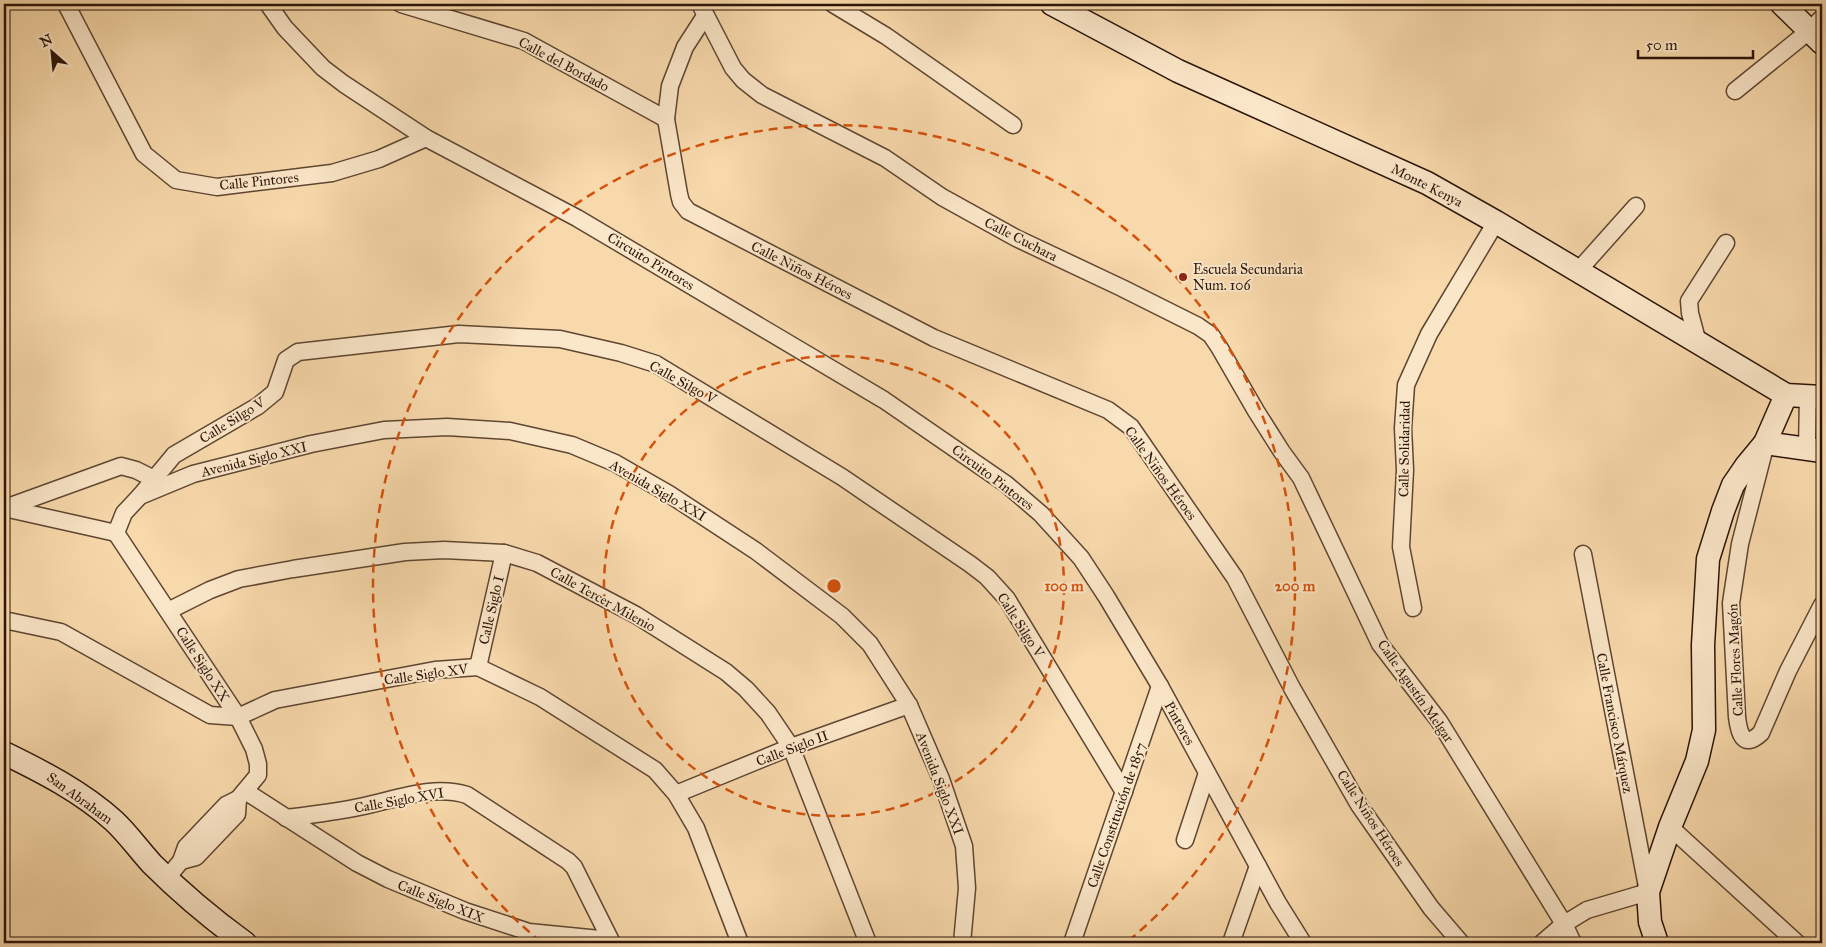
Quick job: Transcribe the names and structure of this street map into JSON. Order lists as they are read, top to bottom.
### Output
{
  "streets": {
    "main road": [
      "Monte Kenya",
      "Calle Flores Magón",
      "Calle Francisco Márquez",
      "San Abraham"
    ],
    "street": [
      "Calle del Bordado",
      "Calle Pintores",
      "Calle Cuchara",
      "Circuito Pintores",
      "Calle Niños Héroes",
      "Calle Silgo V",
      "Calle Solidaridad",
      "Avenida Siglo XXI",
      "Calle Tercer Milenio",
      "Calle Siglo I",
      "Calle Siglo XX",
      "Calle Siglo XV",
      "Calle Agustín Melgar",
      "Pintores",
      "Calle Siglo II",
      "Calle Siglo XVI",
      "Calle Constitución de 1857",
      "Calle Siglo XIX"
    ]
  },
  "crossings": [
    ["Calle del Bordado", "Calle Niños Héroes"],
    ["Calle Pintores", "Circuito Pintores"],
    ["Monte Kenya", "Calle Solidaridad"],
    ["Monte Kenya", "Calle Flores Magón"],
    ["Calle Cuchara", "Calle Agustín Melgar"],
    ["Circuito Pintores", "Pintores"],
    ["Calle Silgo V", "Avenida Siglo XXI"],
    ["Calle Silgo V", "Calle Constitución de 1857"],
    ["Avenida Siglo XXI", "Calle Siglo XX"],
    ["Avenida Siglo XXI", "Calle Siglo II"],
    ["Calle Tercer Milenio", "Calle Siglo I"],
    ["Calle Tercer Milenio", "Calle Siglo XX"],
    ["Calle Tercer Milenio", "Calle Siglo II"],
    ["Calle Siglo I", "Calle Siglo XV"],
    ["Calle Siglo XX", "Calle Siglo XV"],
    ["Calle Siglo XX", "San Abraham"],
    ["Calle Siglo XV", "Calle Siglo II"],
    ["Pintores", "Calle Constitución de 1857"],
    ["Calle Siglo XVI", "Calle Siglo XIX"]
  ],
  "places": ["Escuela Secundaria Num. 106"],
  "scale_bar": "50 m",
  "north": "top left",
  "rings": ["100 m", "200 m"]
}
